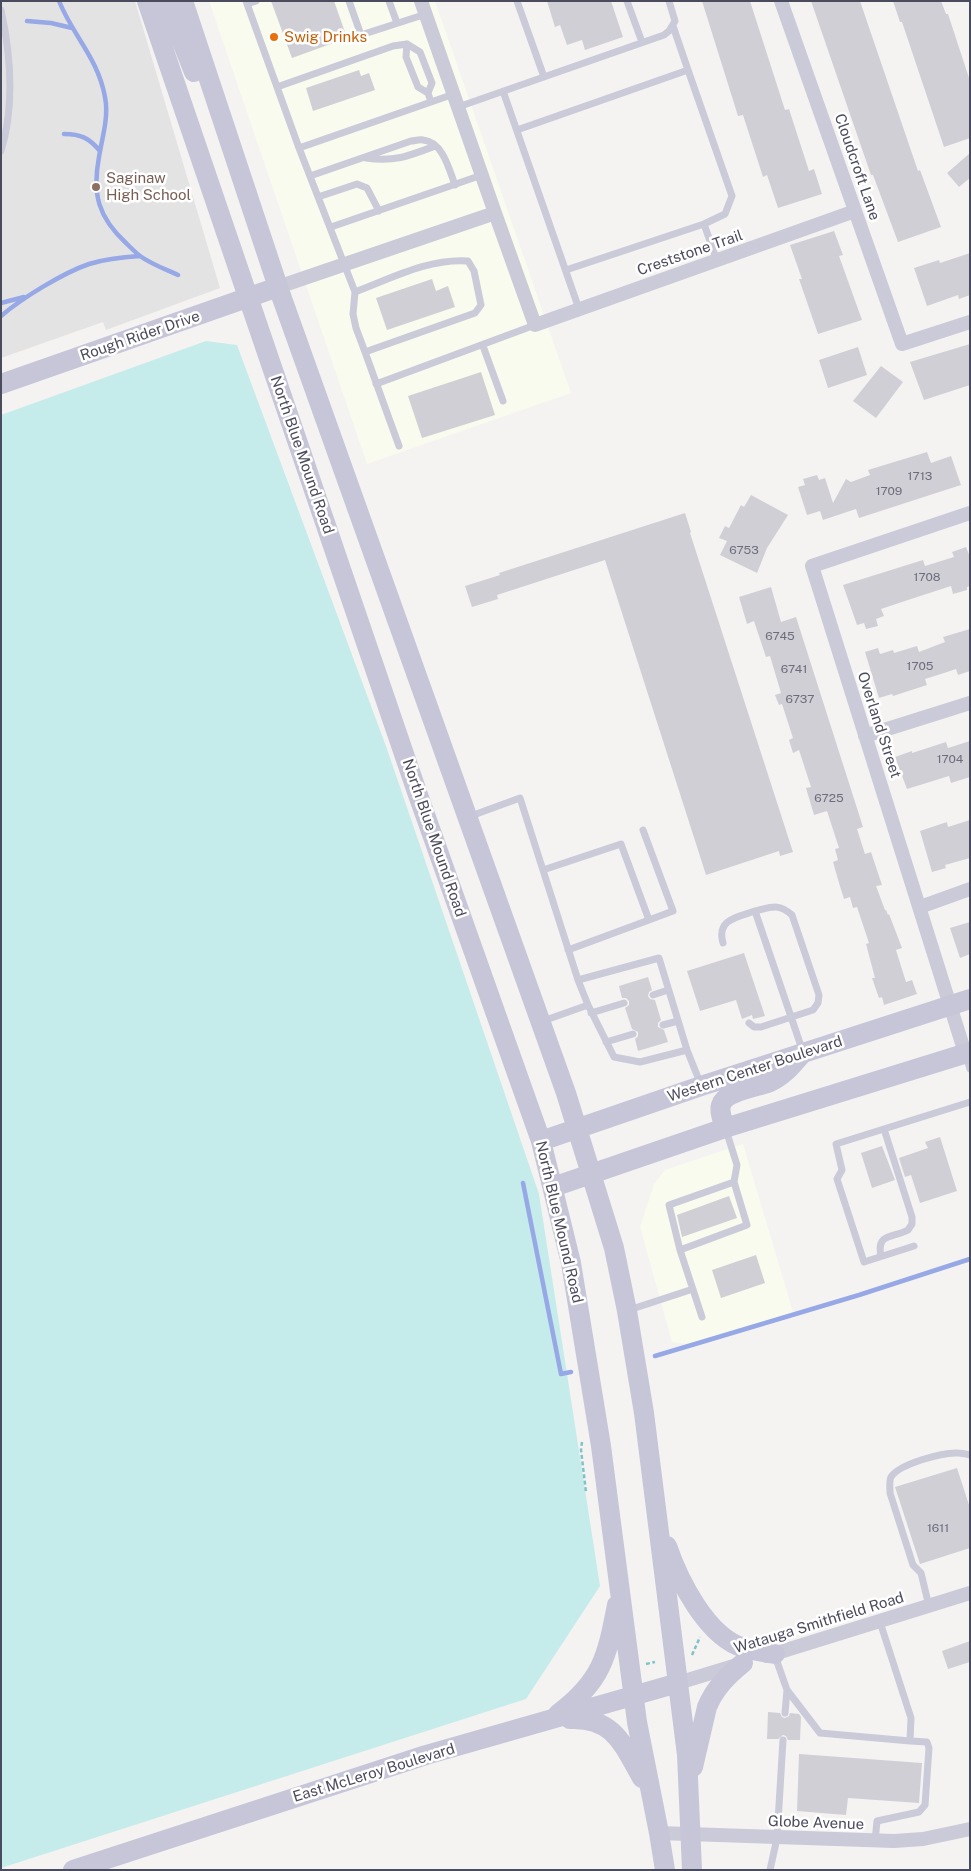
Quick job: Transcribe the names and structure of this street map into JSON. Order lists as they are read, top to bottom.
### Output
{
  "streets": {
    "main road": [
      "Rough Rider Drive",
      "North Blue Mound Road",
      "Western Center Boulevard",
      "East McLeroy Boulevard"
    ],
    "street": [
      "Cloudcroft Lane",
      "Creststone Trail",
      "Overland Street",
      "Watauga Smithfield Road",
      "Globe Avenue"
    ]
  },
  "crossings": [
    ["Cloudcroft Lane", "Creststone Trail"],
    ["Rough Rider Drive", "North Blue Mound Road"],
    ["North Blue Mound Road", "Western Center Boulevard"],
    ["North Blue Mound Road", "East McLeroy Boulevard"],
    ["Overland Street", "Western Center Boulevard"],
    ["Watauga Smithfield Road", "East McLeroy Boulevard"]
  ],
  "places": ["Swig Drinks", "Saginaw High School"],
  "house_numbers": [
    "1713",
    "1709",
    "6753",
    "1708",
    "6745",
    "1705",
    "6741",
    "6737",
    "1704",
    "6725",
    "1611"
  ]
}
